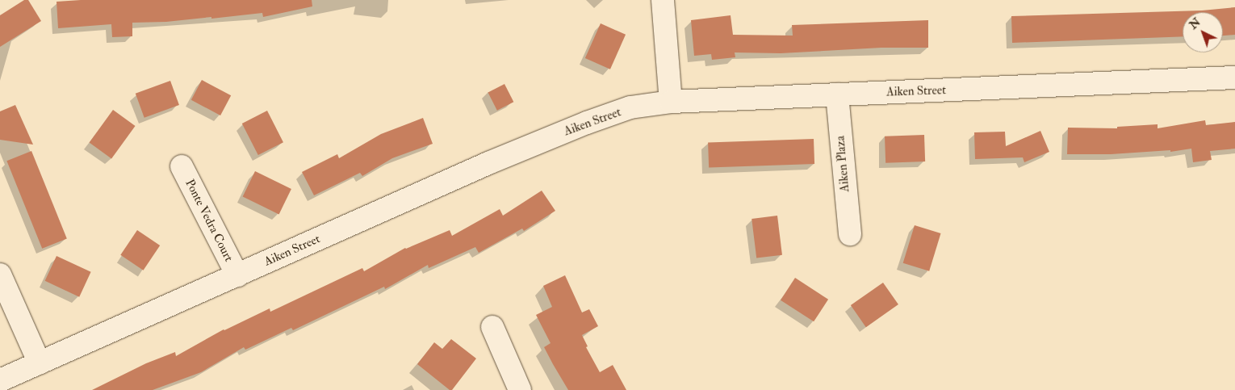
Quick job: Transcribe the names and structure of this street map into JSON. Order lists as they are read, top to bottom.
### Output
{
  "streets": {
    "street": ["Aiken Street", "Aiken Plaza", "Ponte Vedra Court"]
  },
  "crossings": [
    ["Aiken Street", "Aiken Plaza"],
    ["Aiken Street", "Ponte Vedra Court"]
  ],
  "north": "top left"
}
